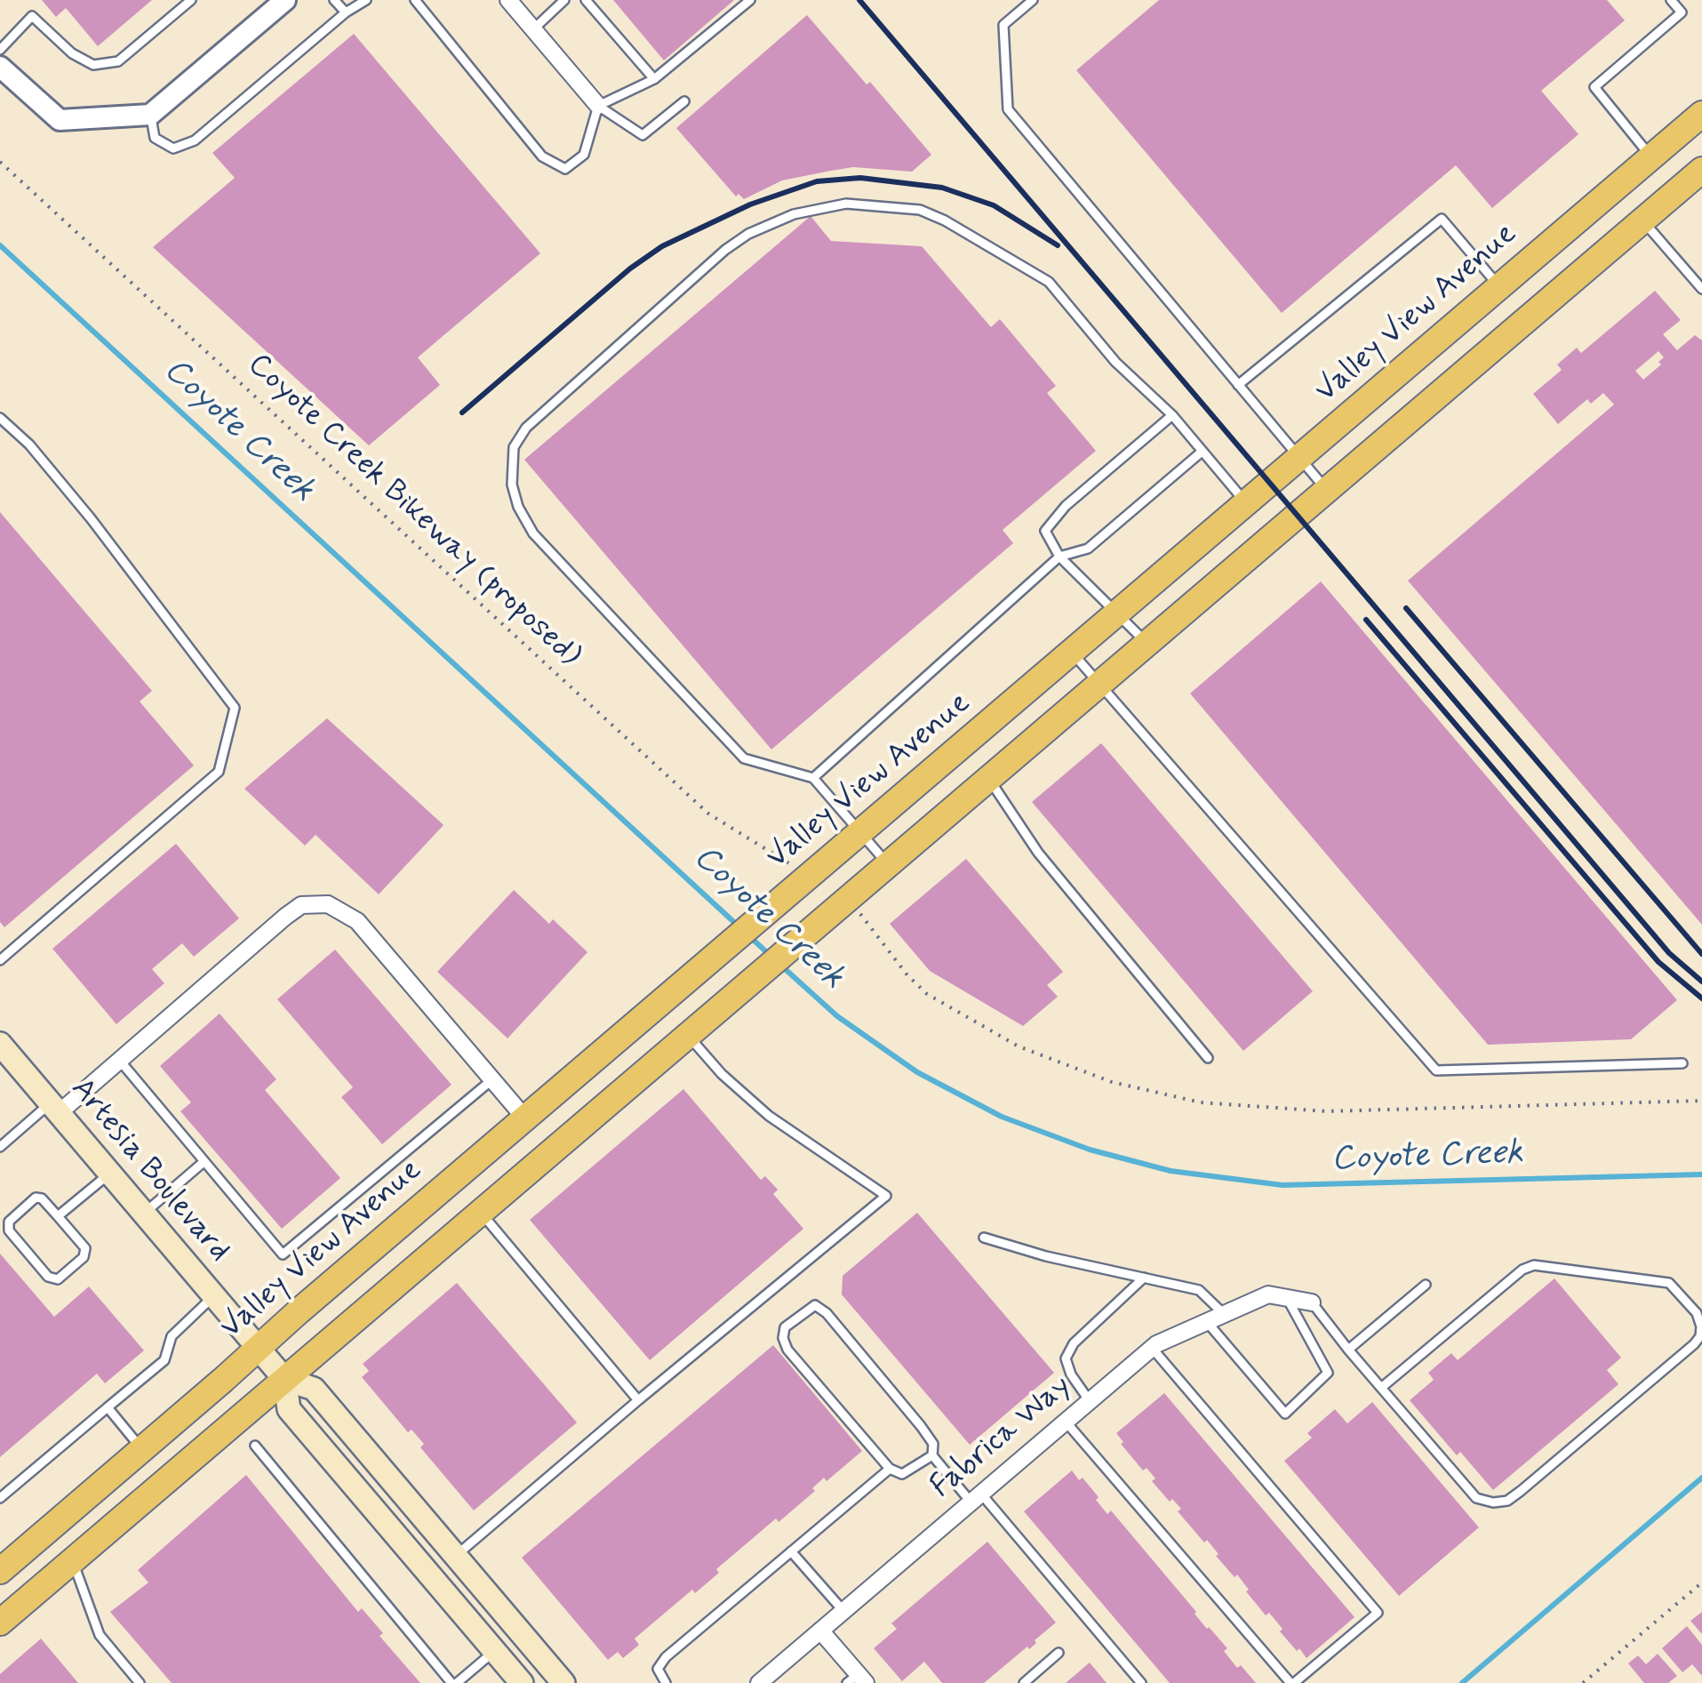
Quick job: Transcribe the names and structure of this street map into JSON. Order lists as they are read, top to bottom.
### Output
{
  "streets": {
    "main road": ["Valley View Avenue", "Artesia Boulevard"],
    "street": ["Fabrica Way"],
    "path": ["Coyote Creek Bikeway (proposed)"]
  },
  "crossings": [
    ["Valley View Avenue", "Coyote Creek Bikeway (proposed)"],
    ["Valley View Avenue", "Artesia Boulevard"]
  ],
  "water": ["Coyote Creek"]
}
